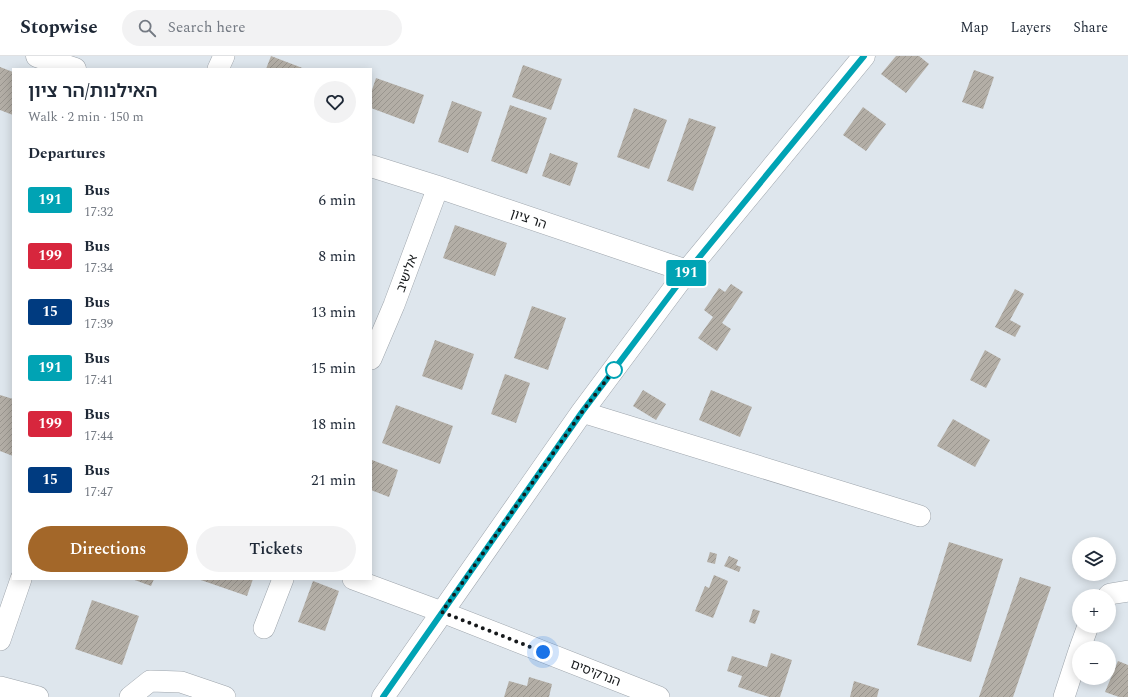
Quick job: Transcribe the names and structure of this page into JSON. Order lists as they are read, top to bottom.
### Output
{
  "streets": {
    "main road": ["הר ציון"],
    "street": ["אלישיב", "הנרקיסים"]
  },
  "crossings": [
    ["הר ציון", "אלישיב"]
  ],
  "lines": ["bus line 191"],
  "page": {
    "header": "Stopwise",
    "search": "Search here",
    "nav": ["Map", "Layers", "Share"],
    "on_map": "191",
    "heading": [
      ["האילנות/הר ציון", "Walk · 2 min · 150 m"],
      "Departures"
    ],
    "list": [
      {
        "mark": "191",
        "name": "Bus",
        "note": "17:32",
        "value": "6 min"
      },
      {
        "mark": "199",
        "name": "Bus",
        "note": "17:34",
        "value": "8 min"
      },
      {
        "mark": "15",
        "name": "Bus",
        "note": "17:39",
        "value": "13 min"
      },
      {
        "mark": "191",
        "name": "Bus",
        "note": "17:41",
        "value": "15 min"
      },
      {
        "mark": "199",
        "name": "Bus",
        "note": "17:44",
        "value": "18 min"
      },
      {
        "mark": "15",
        "name": "Bus",
        "note": "17:47",
        "value": "21 min"
      }
    ],
    "buttons": ["Directions", "Tickets"],
    "map_buttons": ["+", "−"]
  }
}
